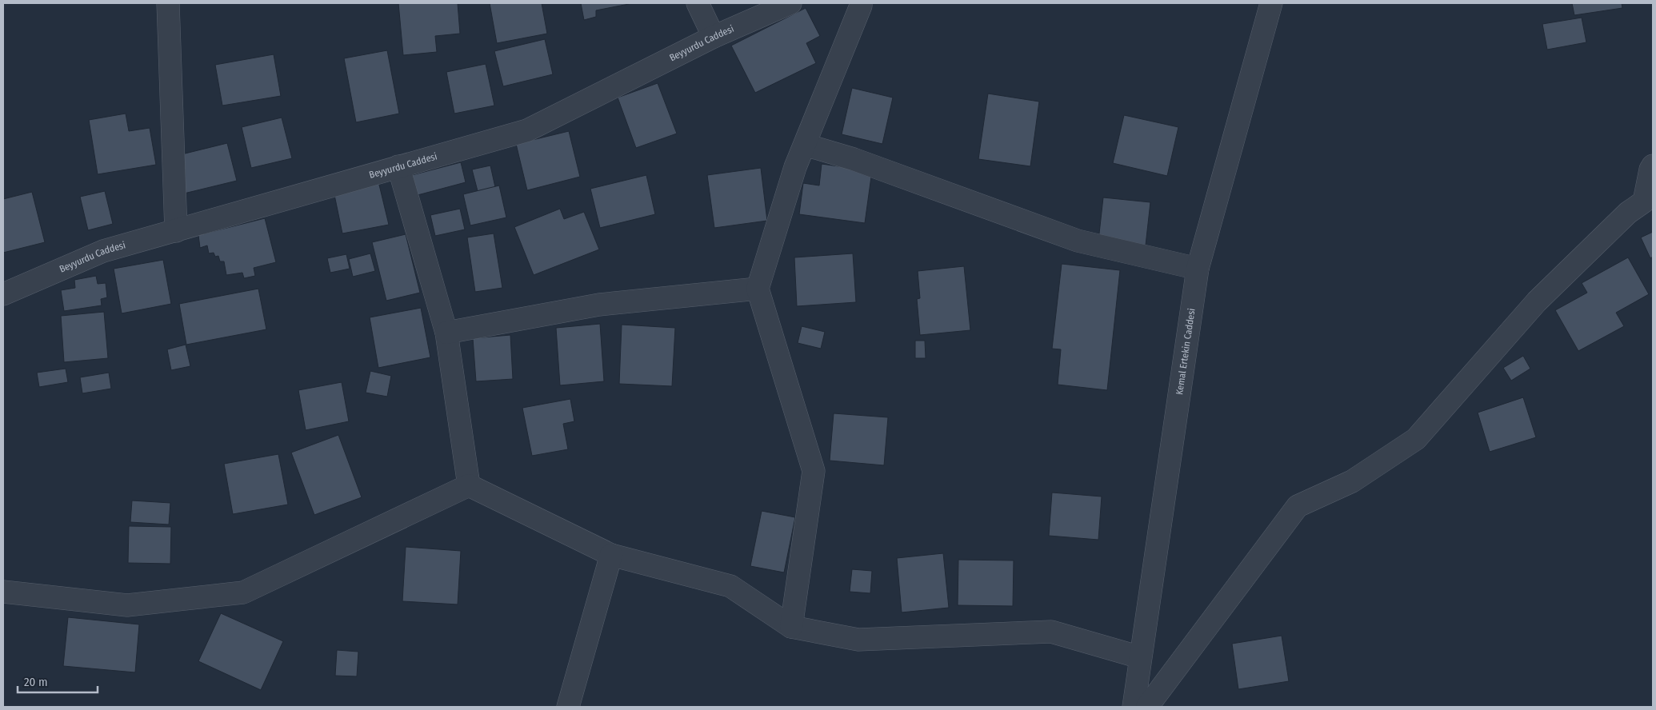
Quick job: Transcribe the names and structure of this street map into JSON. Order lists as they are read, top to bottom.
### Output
{
  "streets": {
    "street": ["Beyyurdu Caddesi", "Kemal Ertekin Caddesi"]
  },
  "scale_bar": "20 m"
}
